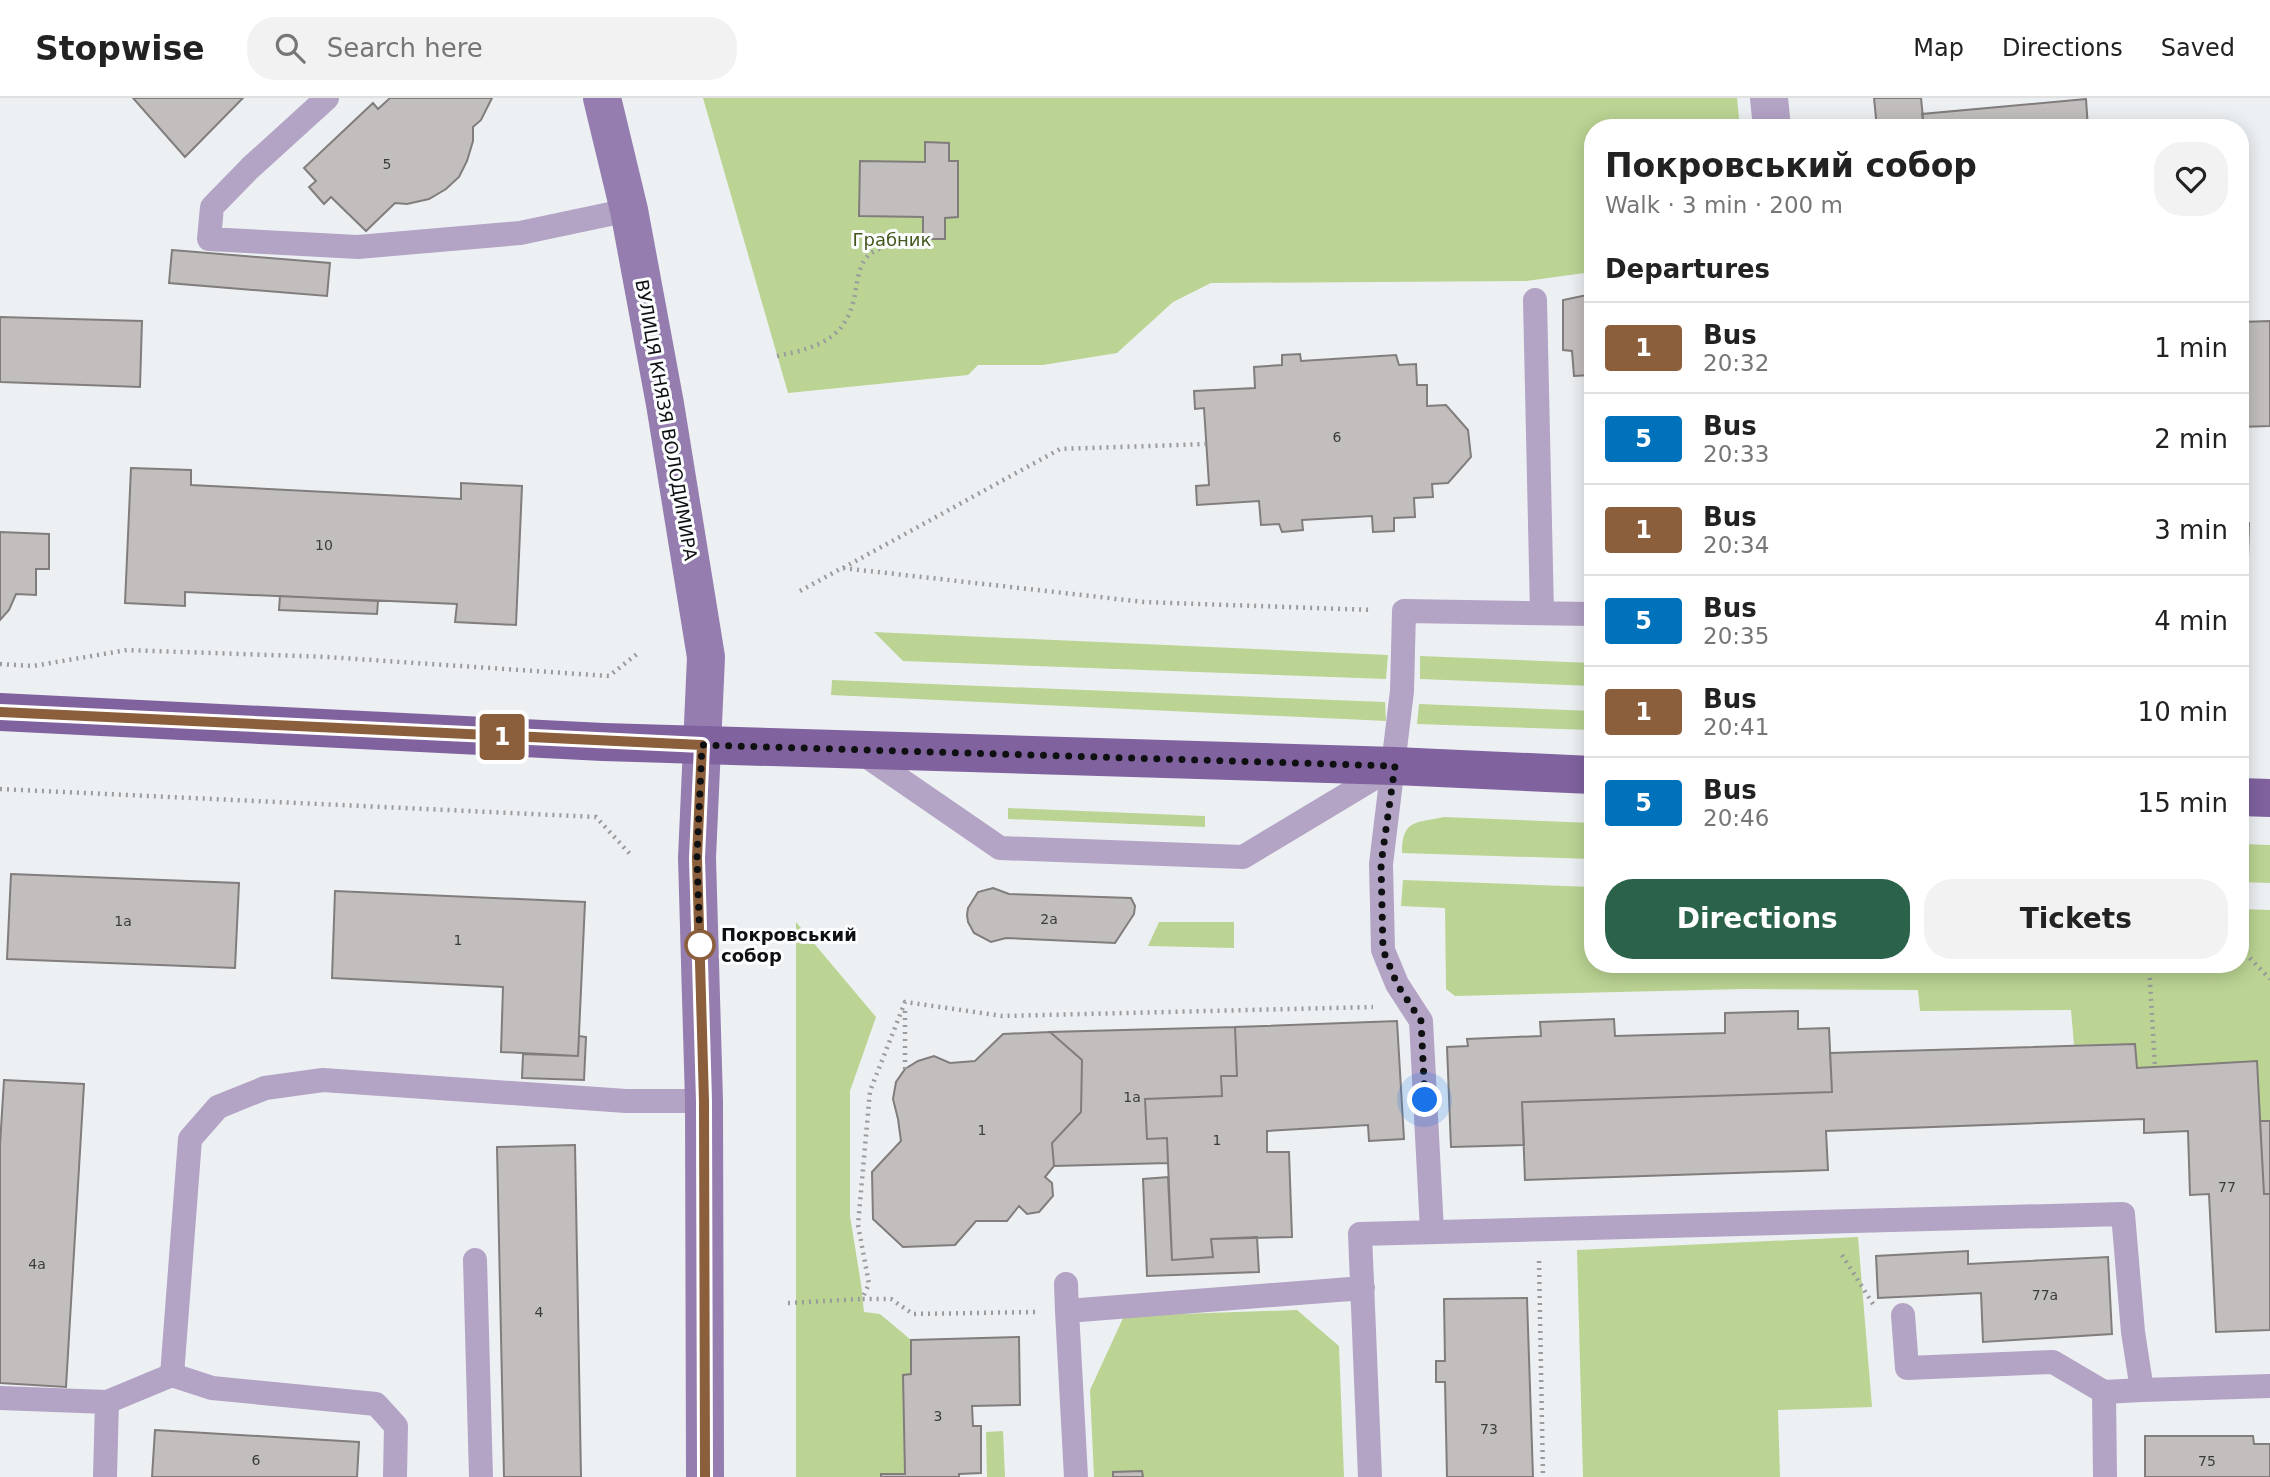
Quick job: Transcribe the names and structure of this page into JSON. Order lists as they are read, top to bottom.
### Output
{
  "streets": {
    "street": ["ВУЛИЦЯ КНЯЗЯ ВОЛОДИМИРА"]
  },
  "parks": ["Грабник"],
  "places": ["Покровський собор"],
  "lines": ["bus line 1"],
  "house_numbers": [
    "5",
    "6",
    "10",
    "2а",
    "1а",
    "1",
    "1а",
    "1",
    "1",
    "77",
    "4а",
    "77а",
    "4",
    "3",
    "73",
    "6",
    "75"
  ],
  "page": {
    "header": "Stopwise",
    "search": "Search here",
    "nav": ["Map", "Directions", "Saved"],
    "on_map": "1",
    "heading": [
      ["Покровський собор", "Walk · 3 min · 200 m"],
      "Departures"
    ],
    "list": [
      {
        "mark": "1",
        "name": "Bus",
        "note": "20:32",
        "value": "1 min"
      },
      {
        "mark": "5",
        "name": "Bus",
        "note": "20:33",
        "value": "2 min"
      },
      {
        "mark": "1",
        "name": "Bus",
        "note": "20:34",
        "value": "3 min"
      },
      {
        "mark": "5",
        "name": "Bus",
        "note": "20:35",
        "value": "4 min"
      },
      {
        "mark": "1",
        "name": "Bus",
        "note": "20:41",
        "value": "10 min"
      },
      {
        "mark": "5",
        "name": "Bus",
        "note": "20:46",
        "value": "15 min"
      }
    ],
    "buttons": ["Directions", "Tickets"]
  }
}
